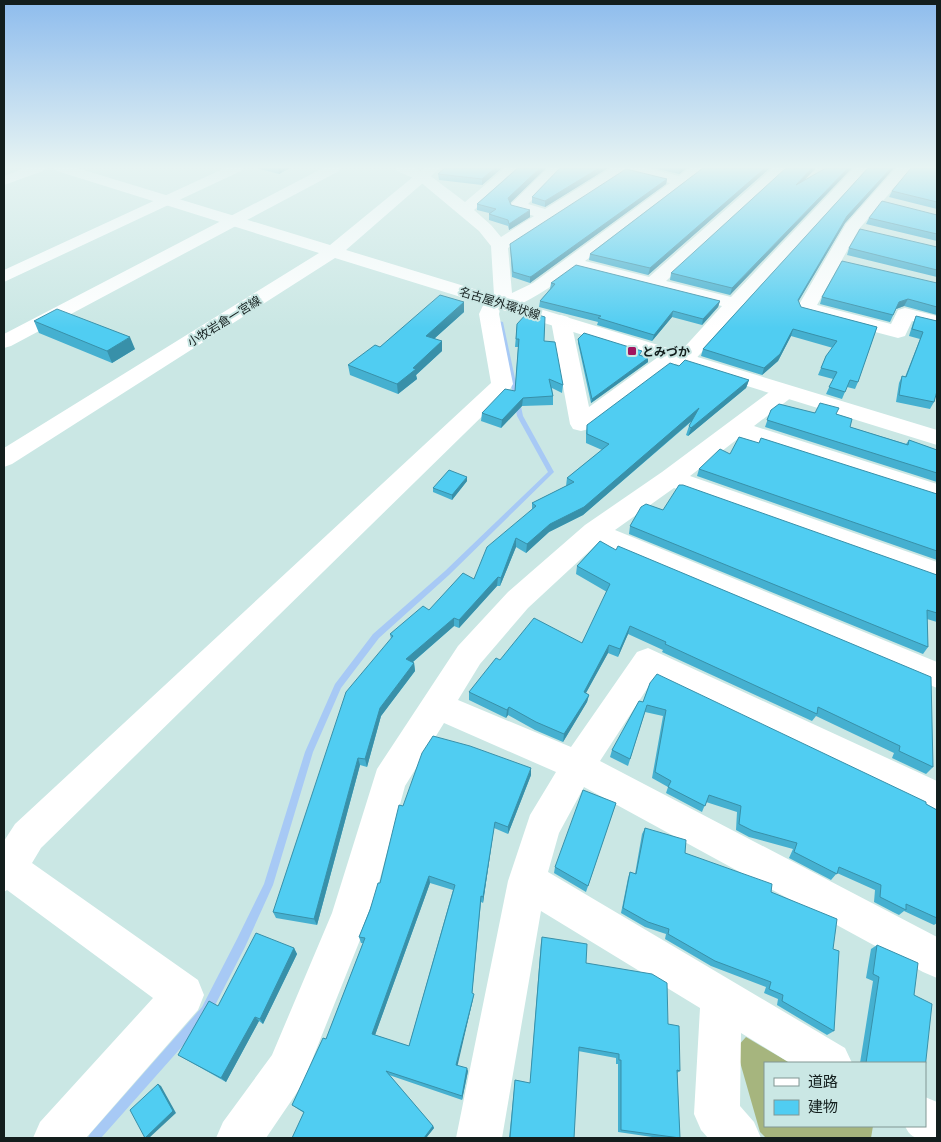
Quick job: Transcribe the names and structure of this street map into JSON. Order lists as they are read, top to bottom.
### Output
{
  "streets": {
    "street": ["名古屋外環状線", "小牧岩倉一宮線"]
  },
  "crossings": [
    ["名古屋外環状線", "小牧岩倉一宮線"]
  ],
  "places": {
    "transit": ["とみづか"]
  },
  "legend": ["道路", "建物"]
}
